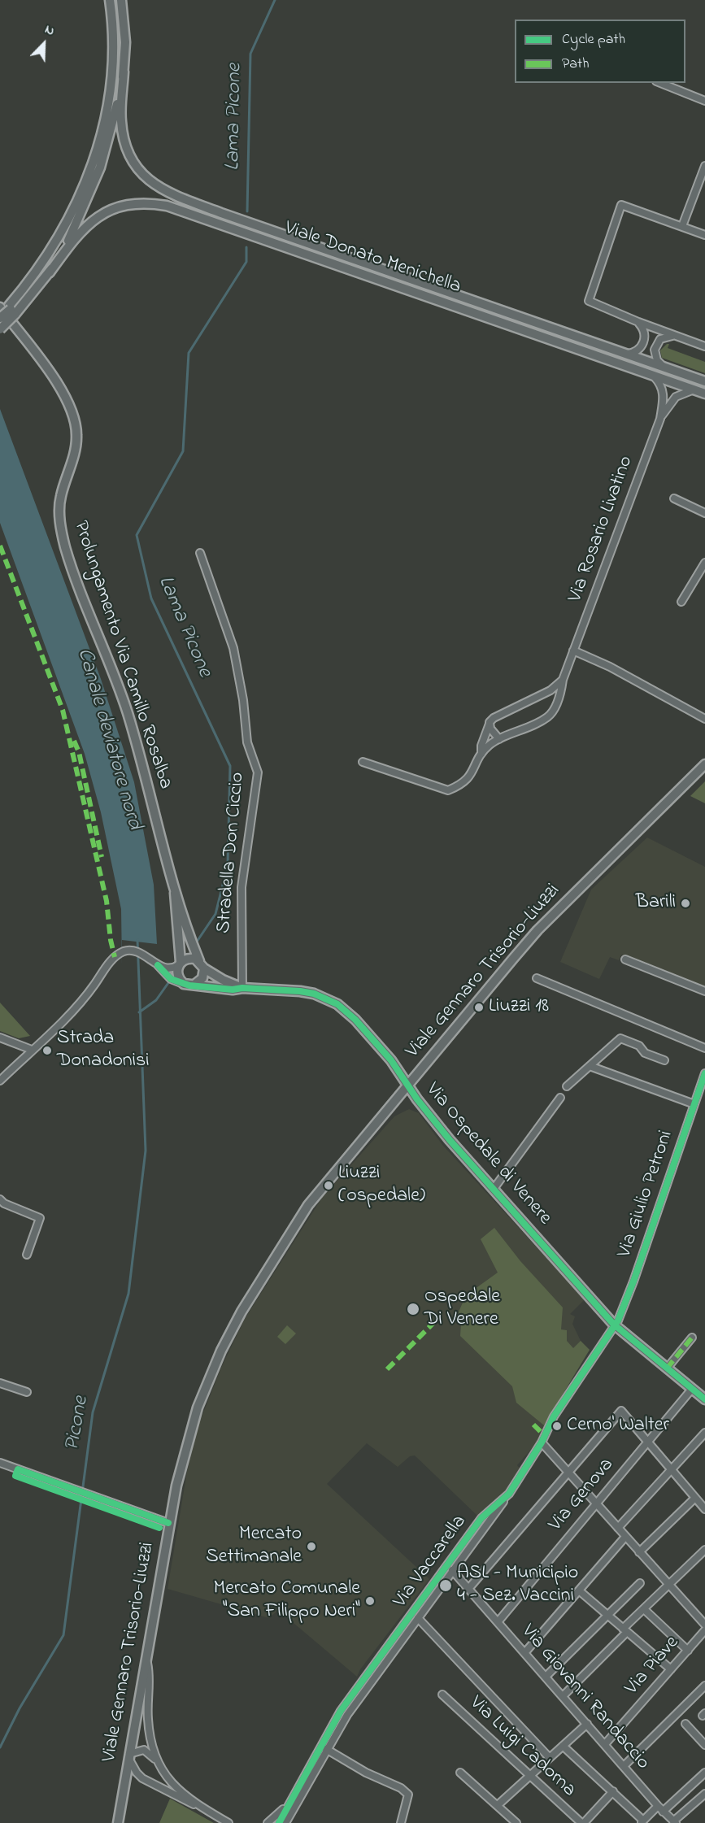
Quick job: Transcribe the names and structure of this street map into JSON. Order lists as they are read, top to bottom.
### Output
{
  "streets": {
    "main road": [
      "Viale Donato Menichella",
      "Prolungamento Via Camillo Rosalba",
      "Viale Gennaro Trisorio-Liuzzi",
      "Via Ospedale di Venere"
    ],
    "street": [
      "Via Rosario Livatino",
      "Stradella Don Ciccio",
      "Via Giulio Petroni",
      "Via Genova",
      "Via Vaccarella",
      "Via Piave",
      "Via Giovanni Randaccio",
      "Via Luigi Cadorna"
    ]
  },
  "crossings": [
    ["Prolungamento Via Camillo Rosalba", "Via Ospedale di Venere"],
    ["Stradella Don Ciccio", "Via Ospedale di Venere"],
    ["Viale Gennaro Trisorio-Liuzzi", "Via Ospedale di Venere"],
    ["Via Ospedale di Venere", "Via Giulio Petroni"],
    ["Via Ospedale di Venere", "Via Genova"],
    ["Via Ospedale di Venere", "Via Vaccarella"],
    ["Via Giulio Petroni", "Via Vaccarella"],
    ["Via Genova", "Via Giovanni Randaccio"],
    ["Via Vaccarella", "Via Giovanni Randaccio"],
    ["Via Piave", "Via Giovanni Randaccio"]
  ],
  "water": ["Lama Picone", "Canale deviatore nord", "Picone"],
  "places": [
    "Barili",
    "Liuzzi 18",
    "Strada Donadonisi",
    "Liuzzi (ospedale)",
    "Ospedale Di Venere",
    "Cerno' Walter",
    "Mercato Settimanale",
    "ASL - Municipio 4 - Sez. Vaccini",
    "Mercato Comunale \"San Filippo Neri\""
  ],
  "legend": ["Cycle path", "Path"],
  "north": "top right"
}
